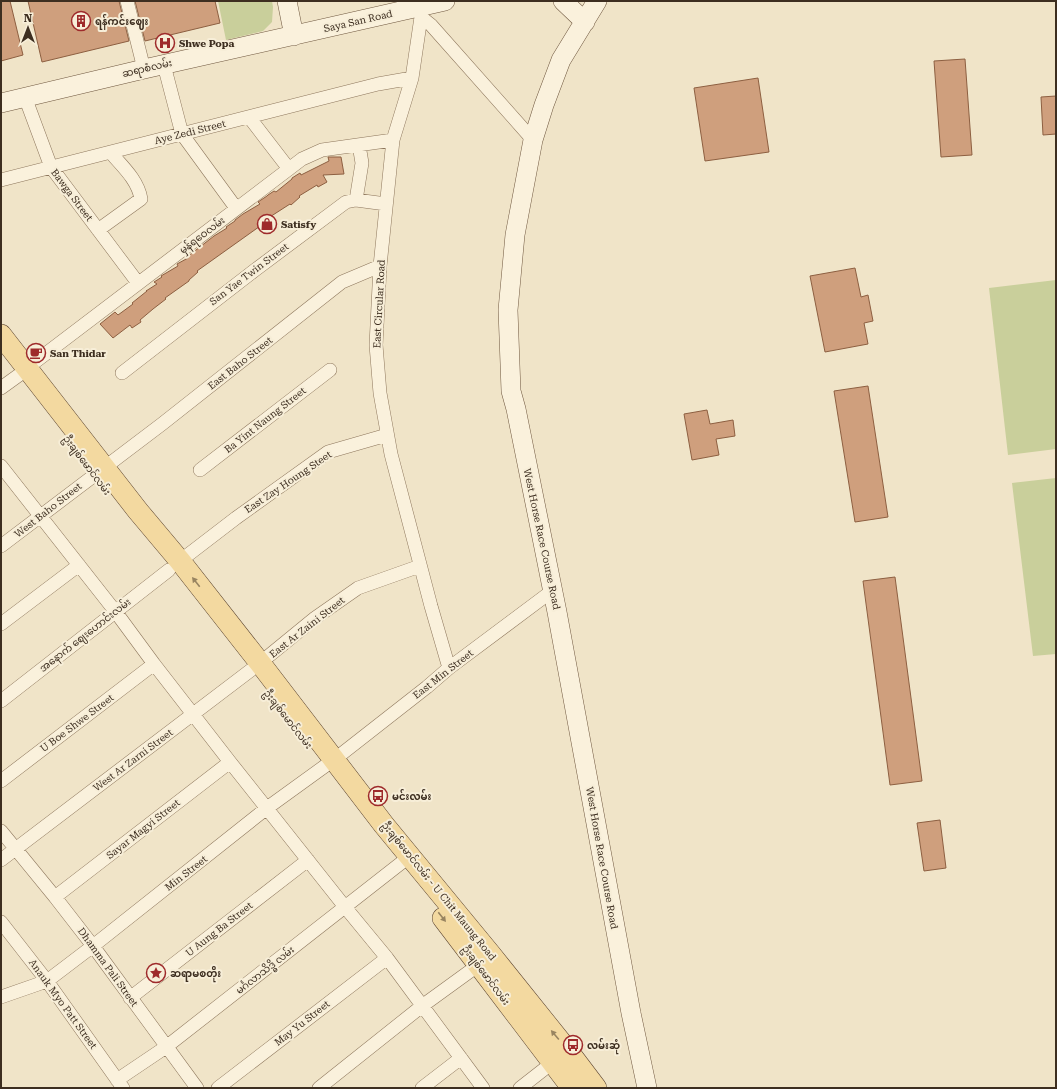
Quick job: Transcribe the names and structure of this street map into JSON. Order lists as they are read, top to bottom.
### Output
{
  "streets": {
    "main road": ["ဦးချစ်မောင်လမ်း", "ဦးချစ်မောင်လမ်း - U Chit Maung Road"],
    "street": [
      "Saya San Road",
      "ဆရာစံလမ်း",
      "Aye Zedi Street",
      "Bawga Street",
      "မှန်ရဝေလမ်း",
      "San Yae Twin Street",
      "East Circular Road",
      "East Baho Street",
      "Ba Yint Naung Street",
      "East Zay Houng Steet",
      "West Baho Street",
      "West Horse Race Course Road",
      "East Ar Zaini Street",
      "အနောက် ဈေးဟောင်းလမ်း",
      "East Min Street",
      "U Boe Shwe Street",
      "West Ar Zarni Street",
      "Sayar Magyi Street",
      "Min Street",
      "U Aung Ba Street",
      "Dhamma Pali Street",
      "မင်္ဂလာသိဒ္ဓိ လမ်း",
      "Anauk Myo Patt Street",
      "May Yu Street"
    ]
  },
  "crossings": [
    ["Saya San Road", "ဆရာစံလမ်း"],
    ["Saya San Road", "East Circular Road"],
    ["ဆရာစံလမ်း", "Bawga Street"],
    ["Aye Zedi Street", "Bawga Street"],
    ["Aye Zedi Street", "East Circular Road"],
    ["Bawga Street", "မှန်ရဝေလမ်း"],
    ["မှန်ရဝေလမ်း", "East Circular Road"],
    ["မှန်ရဝေလမ်း", "ဦးချစ်မောင်လမ်း"],
    ["East Circular Road", "East Baho Street"],
    ["East Circular Road", "East Zay Houng Steet"],
    ["East Circular Road", "East Ar Zaini Street"],
    ["East Circular Road", "East Min Street"],
    ["East Baho Street", "ဦးချစ်မောင်လမ်း"],
    ["East Baho Street", "West Baho Street"],
    ["ဦးချစ်မောင်လမ်း", "East Zay Houng Steet"],
    ["ဦးချစ်မောင်လမ်း", "West Baho Street"],
    ["ဦးချစ်မောင်လမ်း", "East Ar Zaini Street"],
    ["ဦးချစ်မောင်လမ်း", "အနောက် ဈေးဟောင်းလမ်း"],
    ["ဦးချစ်မောင်လမ်း", "East Min Street"],
    ["ဦးချစ်မောင်လမ်း", "West Ar Zarni Street"],
    ["ဦးချစ်မောင်လမ်း", "Min Street"],
    ["ဦးချစ်မောင်လမ်း", "ဦးချစ်မောင်လမ်း - U Chit Maung Road"],
    ["ဦးချစ်မောင်လမ်း", "မင်္ဂလာသိဒ္ဓိ လမ်း"],
    ["East Zay Houng Steet", "အနောက် ဈေးဟောင်းလမ်း"],
    ["West Horse Race Course Road", "East Min Street"],
    ["East Ar Zaini Street", "West Ar Zarni Street"],
    ["East Min Street", "Min Street"],
    ["West Ar Zarni Street", "Dhamma Pali Street"],
    ["Sayar Magyi Street", "Dhamma Pali Street"],
    ["Min Street", "Dhamma Pali Street"],
    ["Min Street", "Anauk Myo Patt Street"],
    ["U Aung Ba Street", "Dhamma Pali Street"],
    ["Dhamma Pali Street", "မင်္ဂလာသိဒ္ဓိ လမ်း"],
    ["မင်္ဂလာသိဒ္ဓိ လမ်း", "Anauk Myo Patt Street"]
  ],
  "one_way": ["ဦးချစ်မောင်လမ်း - U Chit Maung Road"],
  "places": {
    "building": ["ရန်ကင်းဈေး"],
    "hospital": ["Shwe Popa"],
    "shop": ["Satisfy"],
    "cafe": ["San Thidar"],
    "bus stop": ["မင်းလမ်း", "လမ်းဆုံ"],
    "place": ["ဆရာမစတိုး"]
  },
  "north": "top"
}
